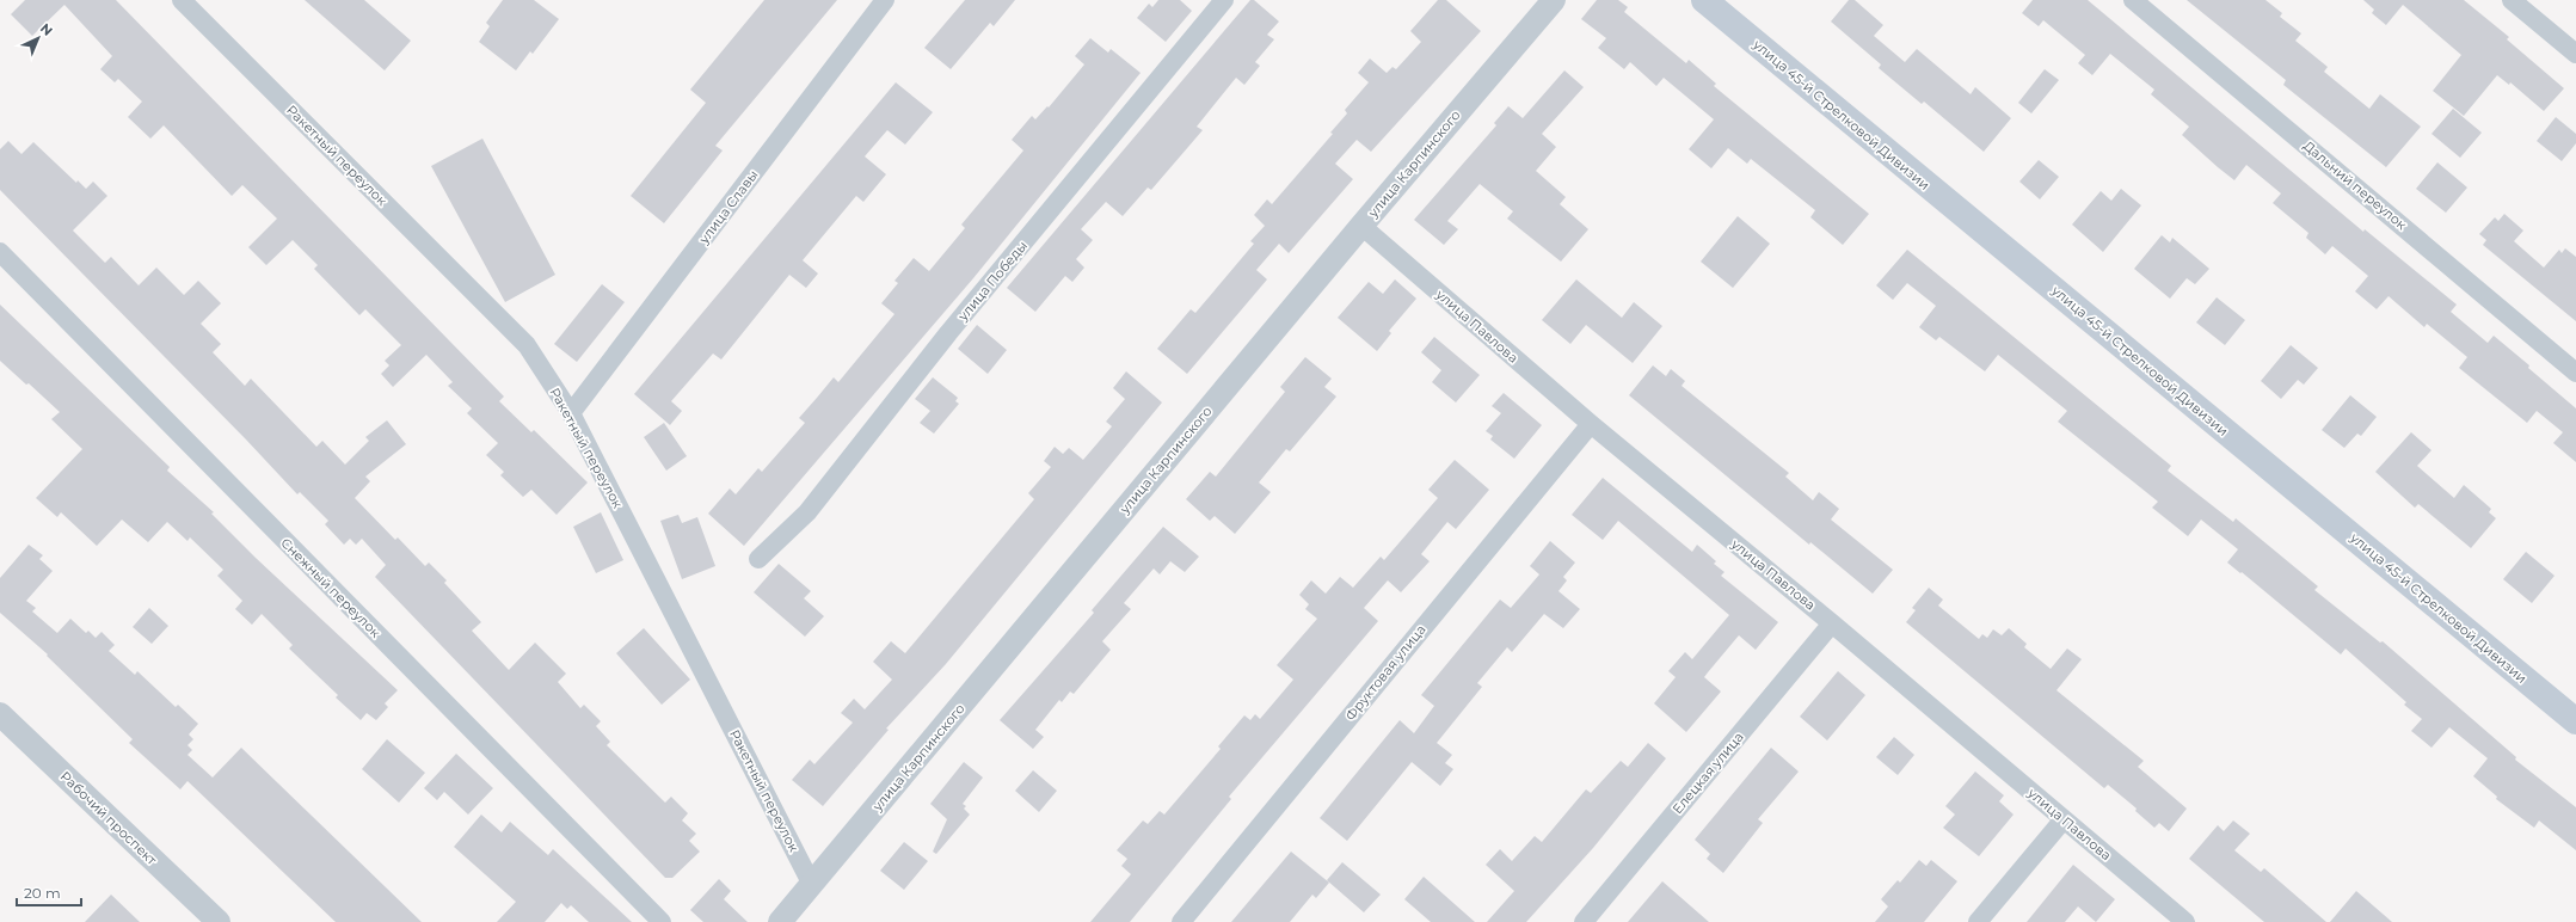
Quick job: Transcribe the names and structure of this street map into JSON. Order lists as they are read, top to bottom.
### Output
{
  "streets": {
    "main road": ["улица 45-й Стрелковой Дивизии"],
    "street": [
      "Ракетный переулок",
      "улица Карпинского",
      "Дальний переулок",
      "улица Славы",
      "улица Победы",
      "улица Павлова",
      "Снежный переулок",
      "Фруктовая улица",
      "Елецкая улица",
      "Рабочий проспект"
    ]
  },
  "crossings": [
    ["Ракетный переулок", "улица Карпинского"],
    ["Ракетный переулок", "улица Славы"],
    ["улица Карпинского", "улица Павлова"],
    ["улица Павлова", "Фруктовая улица"],
    ["улица Павлова", "Елецкая улица"]
  ],
  "scale_bar": "20 m",
  "north": "top right"
}
